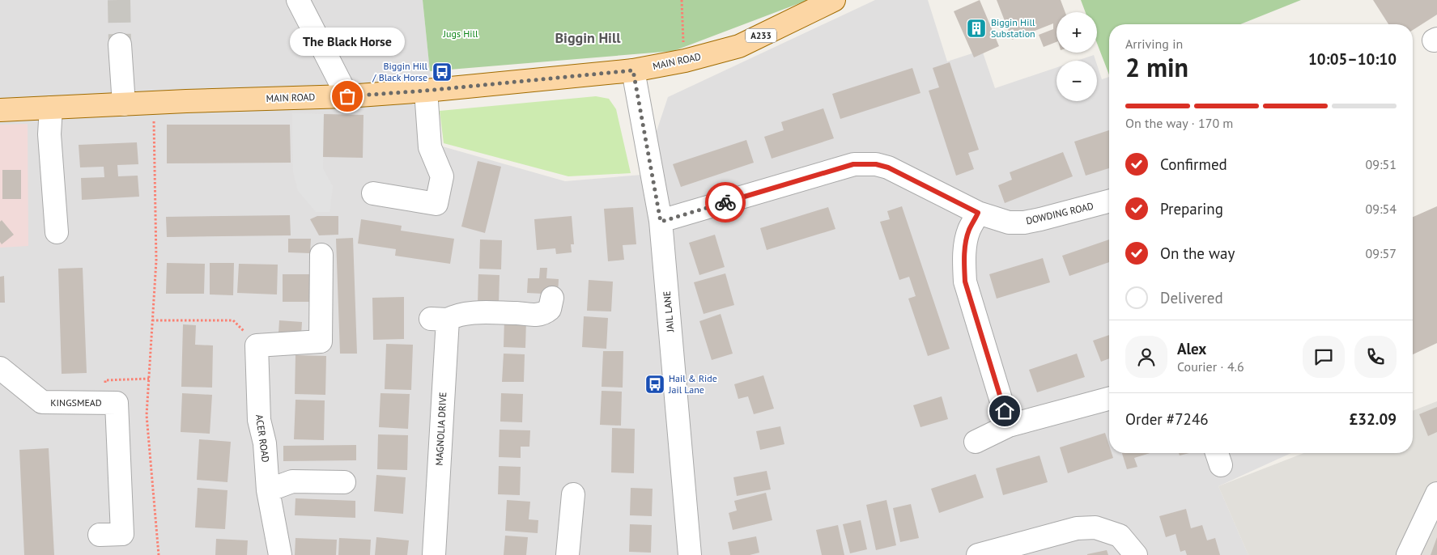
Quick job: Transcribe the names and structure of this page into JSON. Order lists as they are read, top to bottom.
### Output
{
  "streets": {
    "main road": ["A233", "MAIN ROAD"],
    "street": [
      "DOWDING ROAD",
      "JAIL LANE",
      "KINGSMEAD",
      "MAGNOLIA DRIVE",
      "ACER ROAD"
    ]
  },
  "crossings": [
    ["MAIN ROAD", "JAIL LANE"],
    ["DOWDING ROAD", "JAIL LANE"]
  ],
  "districts": ["Biggin Hill"],
  "parks": ["Jugs Hill"],
  "places": {
    "building": ["Biggin Hill Substation"],
    "bus stop": ["Biggin Hill / Black Horse", "Hail & Ride Jail Lane"],
    "other": ["The Black Horse"]
  },
  "page": {
    "map_buttons": ["+", "−"],
    "heading": ["2 min", "Arriving in", "10:05–10:10"],
    "panel": [
      "Alex",
      "Courier · 4.6",
      "Order #7246",
      "£32.09"
    ],
    "bubble": "The Black Horse",
    "bar": "On the way · 170 m",
    "list": [
      ["Confirmed", "09:51"],
      ["Preparing", "09:54"],
      ["On the way", "09:57"],
      "Delivered"
    ]
  }
}
